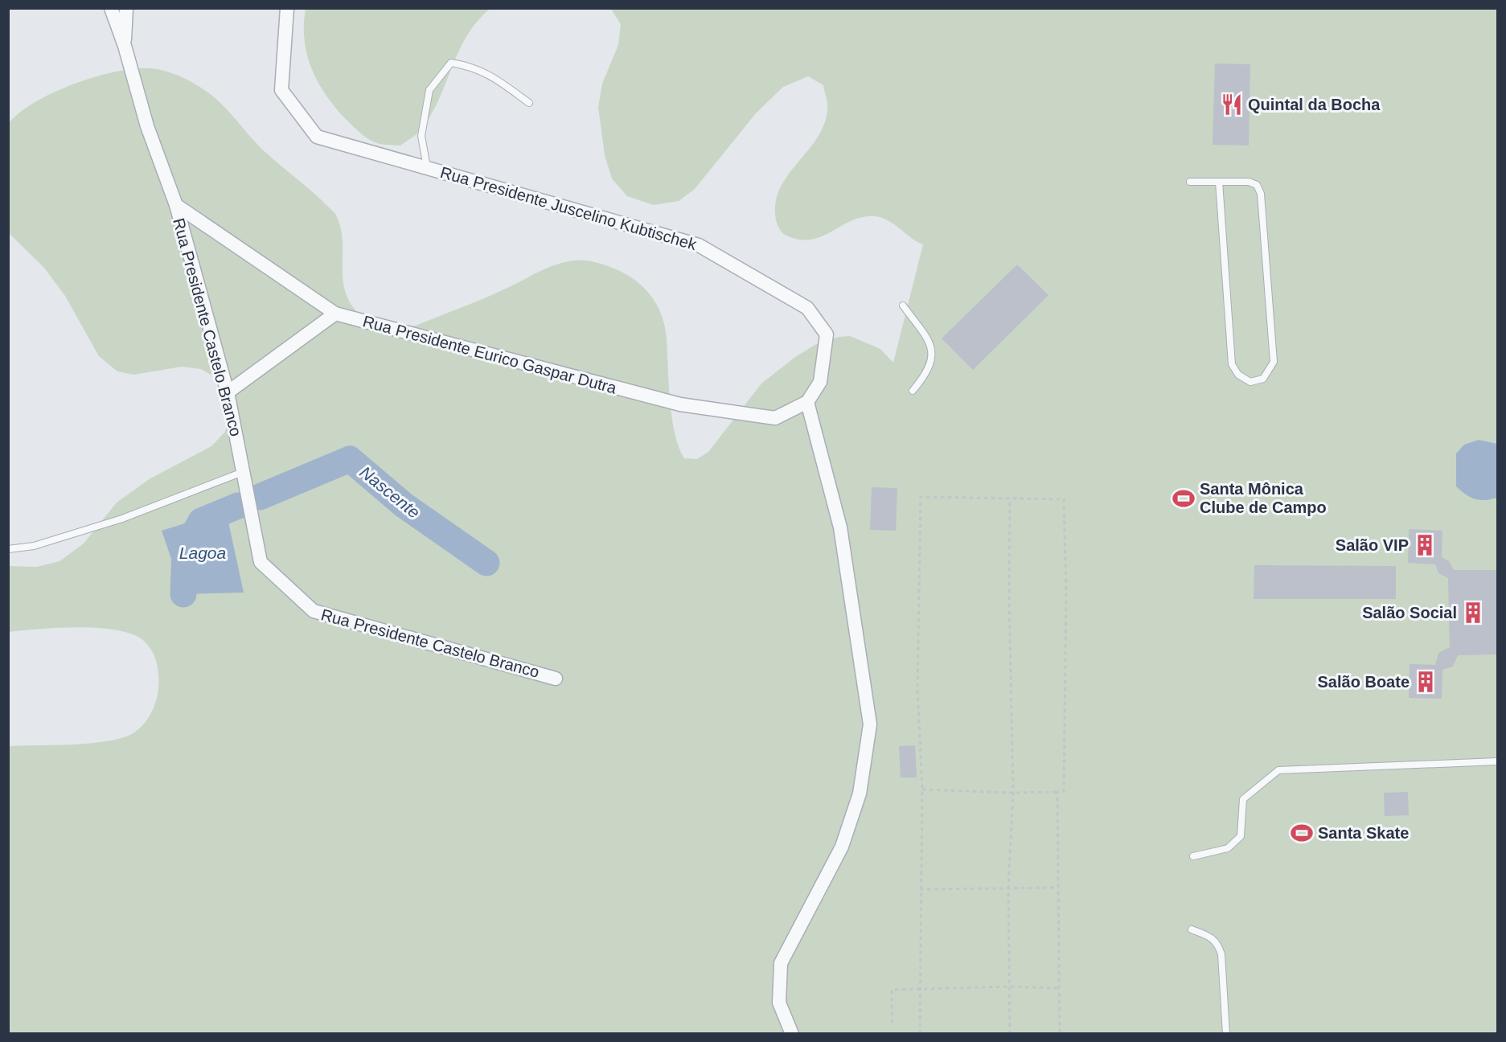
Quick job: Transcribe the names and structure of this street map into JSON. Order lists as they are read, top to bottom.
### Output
{
  "streets": {
    "street": ["Rua Presidente Juscelino Kubtischek", "Rua Presidente Castelo Branco", "Rua Presidente Eurico Gaspar Dutra"]
  },
  "crossings": [
    ["Rua Presidente Juscelino Kubtischek", "Rua Presidente Eurico Gaspar Dutra"],
    ["Rua Presidente Castelo Branco", "Rua Presidente Eurico Gaspar Dutra"]
  ],
  "water": ["Nascente", "Lagoa"],
  "places": {
    "restaurant": ["Quintal da Bocha"],
    "sports": ["Santa Mônica Clube de Campo", "Santa Skate"],
    "building": ["Salão VIP", "Salão Social", "Salão Boate"]
  }
}
